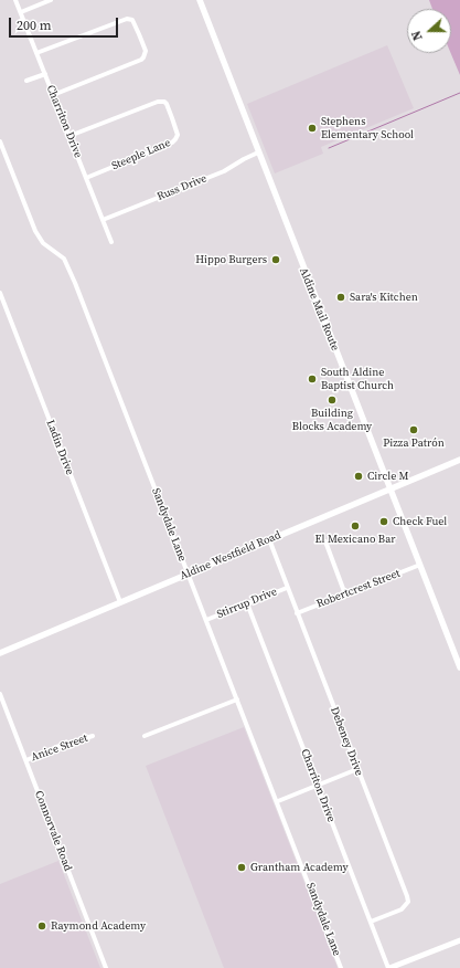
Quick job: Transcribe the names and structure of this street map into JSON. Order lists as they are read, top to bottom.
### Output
{
  "streets": {
    "main road": ["Aldine Mail Route", "Aldine Westfield Road"],
    "street": [
      "Charriton Drive",
      "Steeple Lane",
      "Russ Drive",
      "Ladin Drive",
      "Sandydale Lane",
      "Robertcrest Street",
      "Stirrup Drive",
      "Debeney Drive",
      "Anice Street",
      "Connorvale Road"
    ]
  },
  "crossings": [
    ["Charriton Drive", "Steeple Lane"],
    ["Charriton Drive", "Russ Drive"],
    ["Charriton Drive", "Stirrup Drive"],
    ["Charriton Drive", "Debeney Drive"],
    ["Russ Drive", "Aldine Mail Route"],
    ["Aldine Mail Route", "Aldine Westfield Road"],
    ["Aldine Mail Route", "Robertcrest Street"],
    ["Ladin Drive", "Aldine Westfield Road"],
    ["Sandydale Lane", "Aldine Westfield Road"],
    ["Sandydale Lane", "Stirrup Drive"],
    ["Aldine Westfield Road", "Debeney Drive"],
    ["Robertcrest Street", "Debeney Drive"],
    ["Stirrup Drive", "Debeney Drive"],
    ["Anice Street", "Connorvale Road"]
  ],
  "places": [
    "Stephens Elementary School",
    "Hippo Burgers",
    "Sara's Kitchen",
    "South Aldine Baptist Church",
    "Building Blocks Academy",
    "Pizza Patrón",
    "Circle M",
    "Check Fuel",
    "El Mexicano Bar",
    "Grantham Academy",
    "Raymond Academy"
  ],
  "scale_bar": "200 m",
  "north": "left"
}
